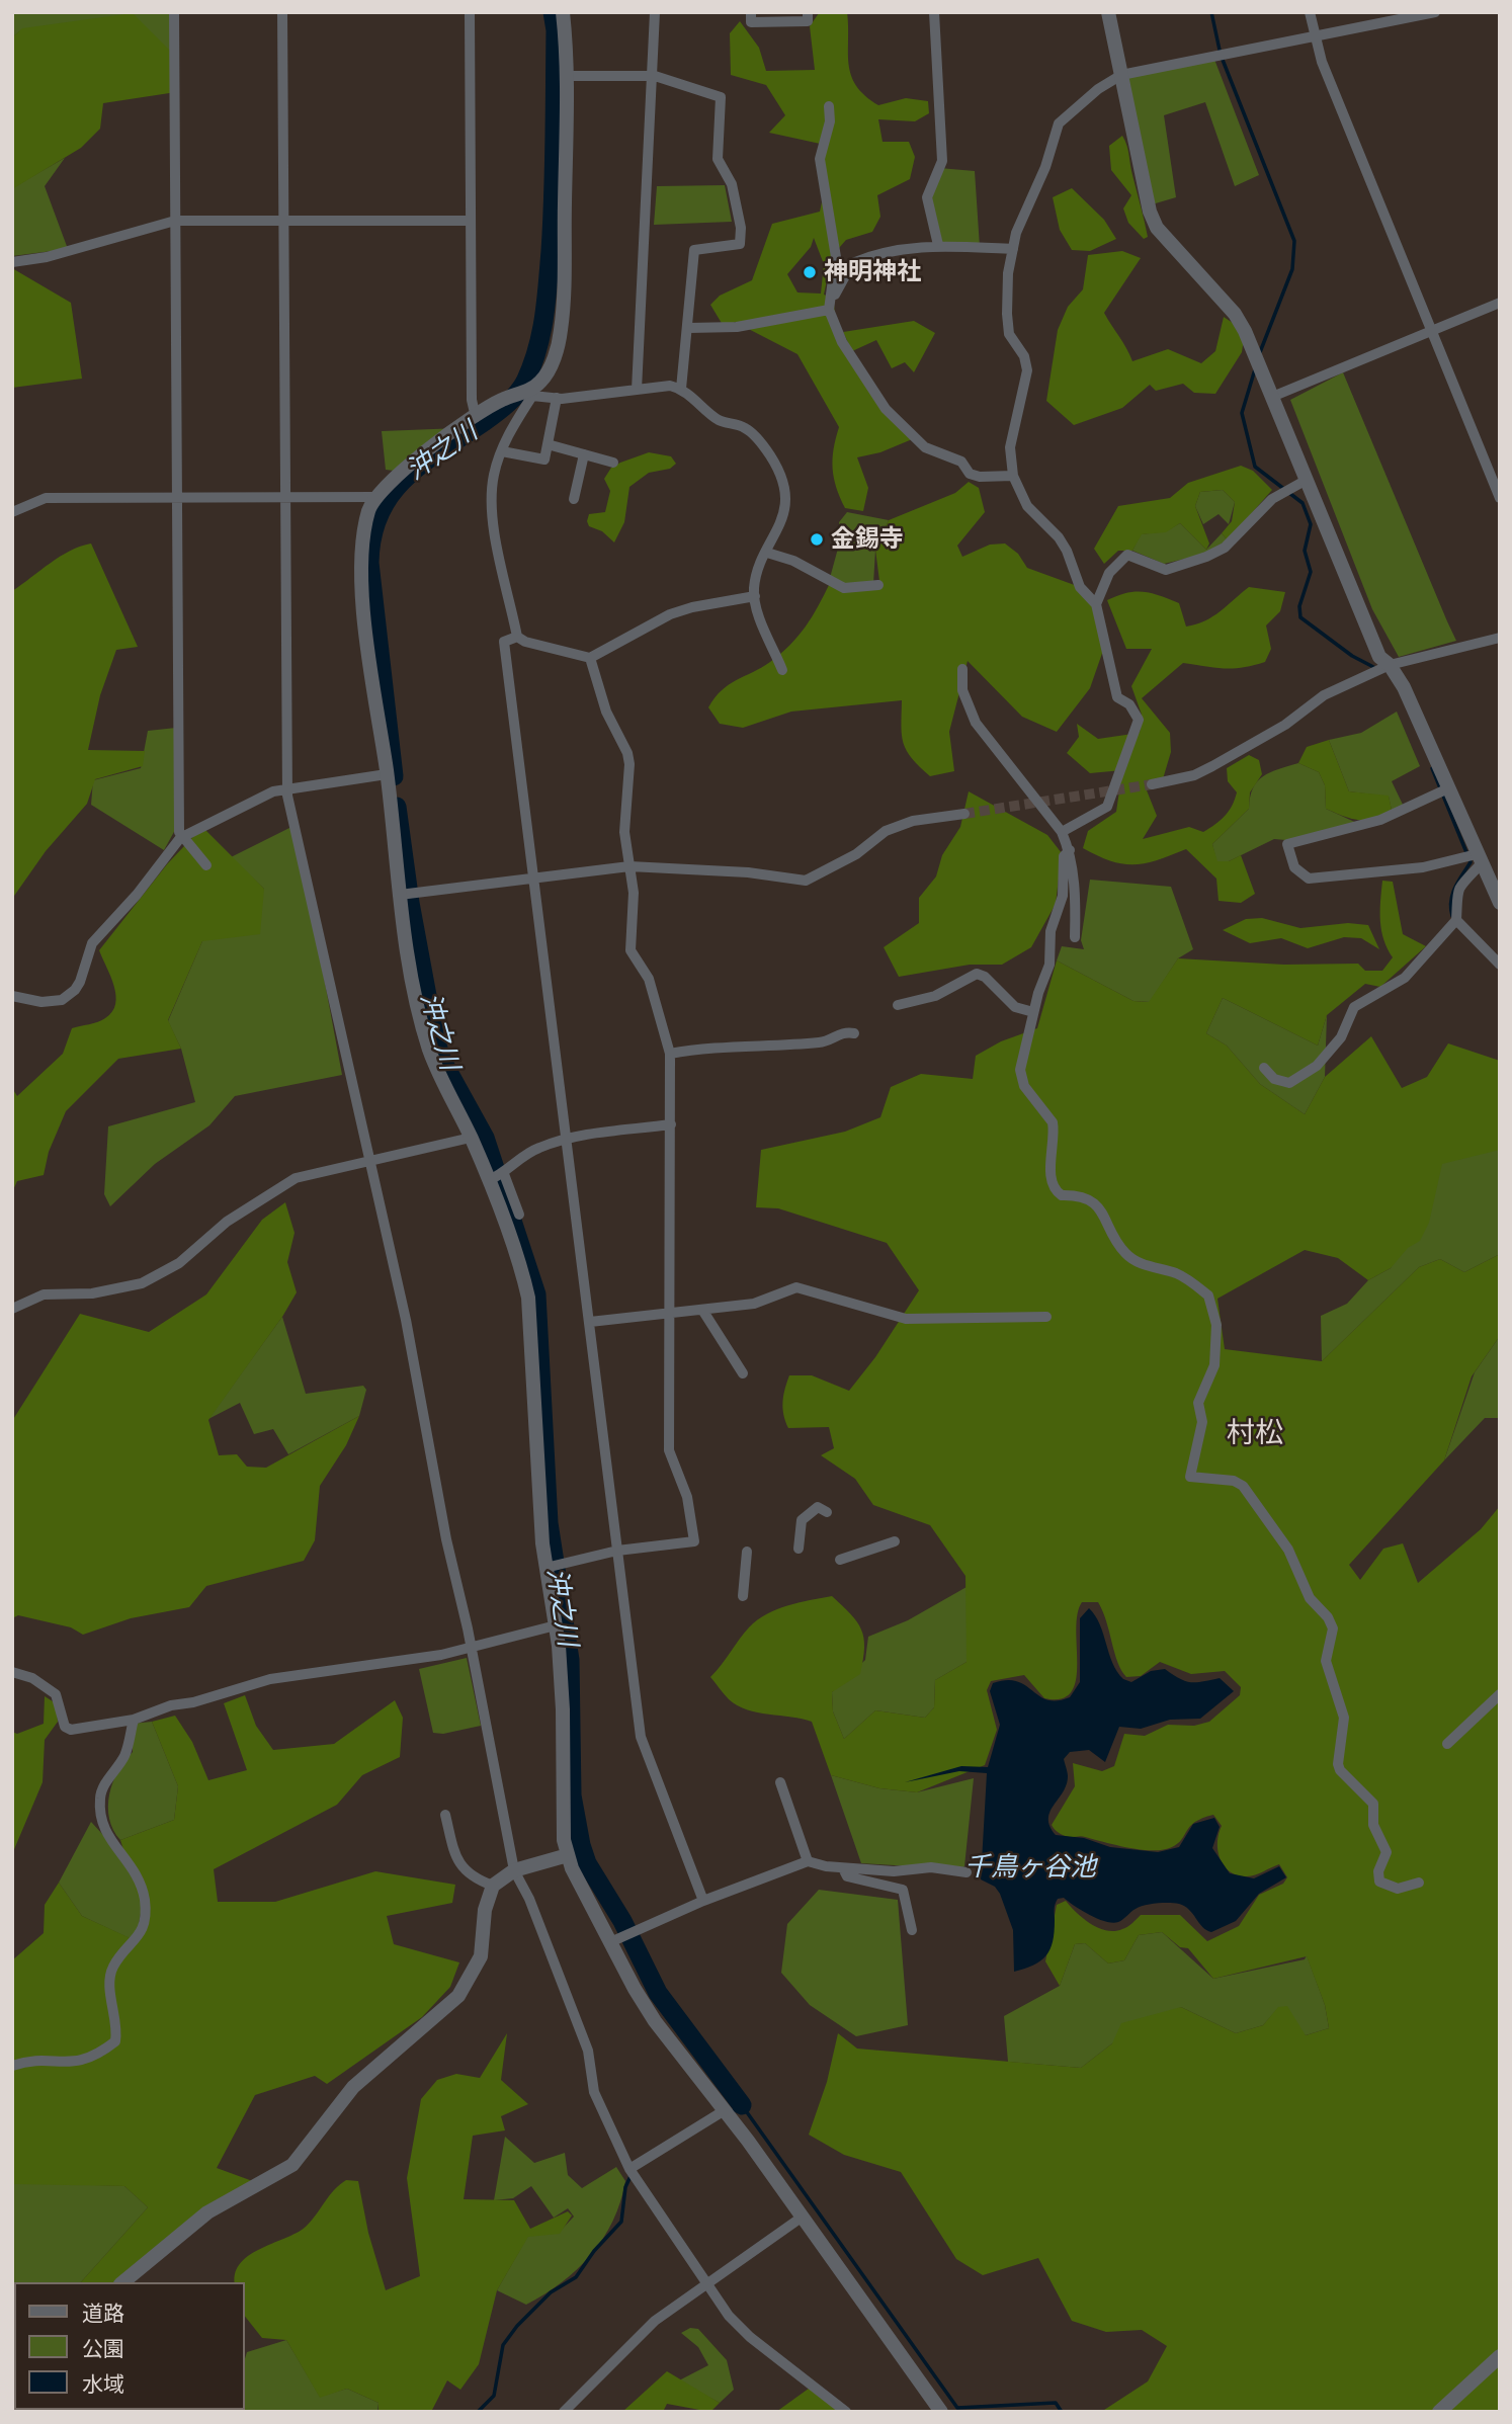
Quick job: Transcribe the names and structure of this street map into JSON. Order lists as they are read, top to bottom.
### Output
{
  "districts": ["村松"],
  "water": ["沖之川", "千鳥ヶ谷池"],
  "places": ["神明神社", "金錫寺"],
  "legend": ["道路", "公園", "水域"]
}
